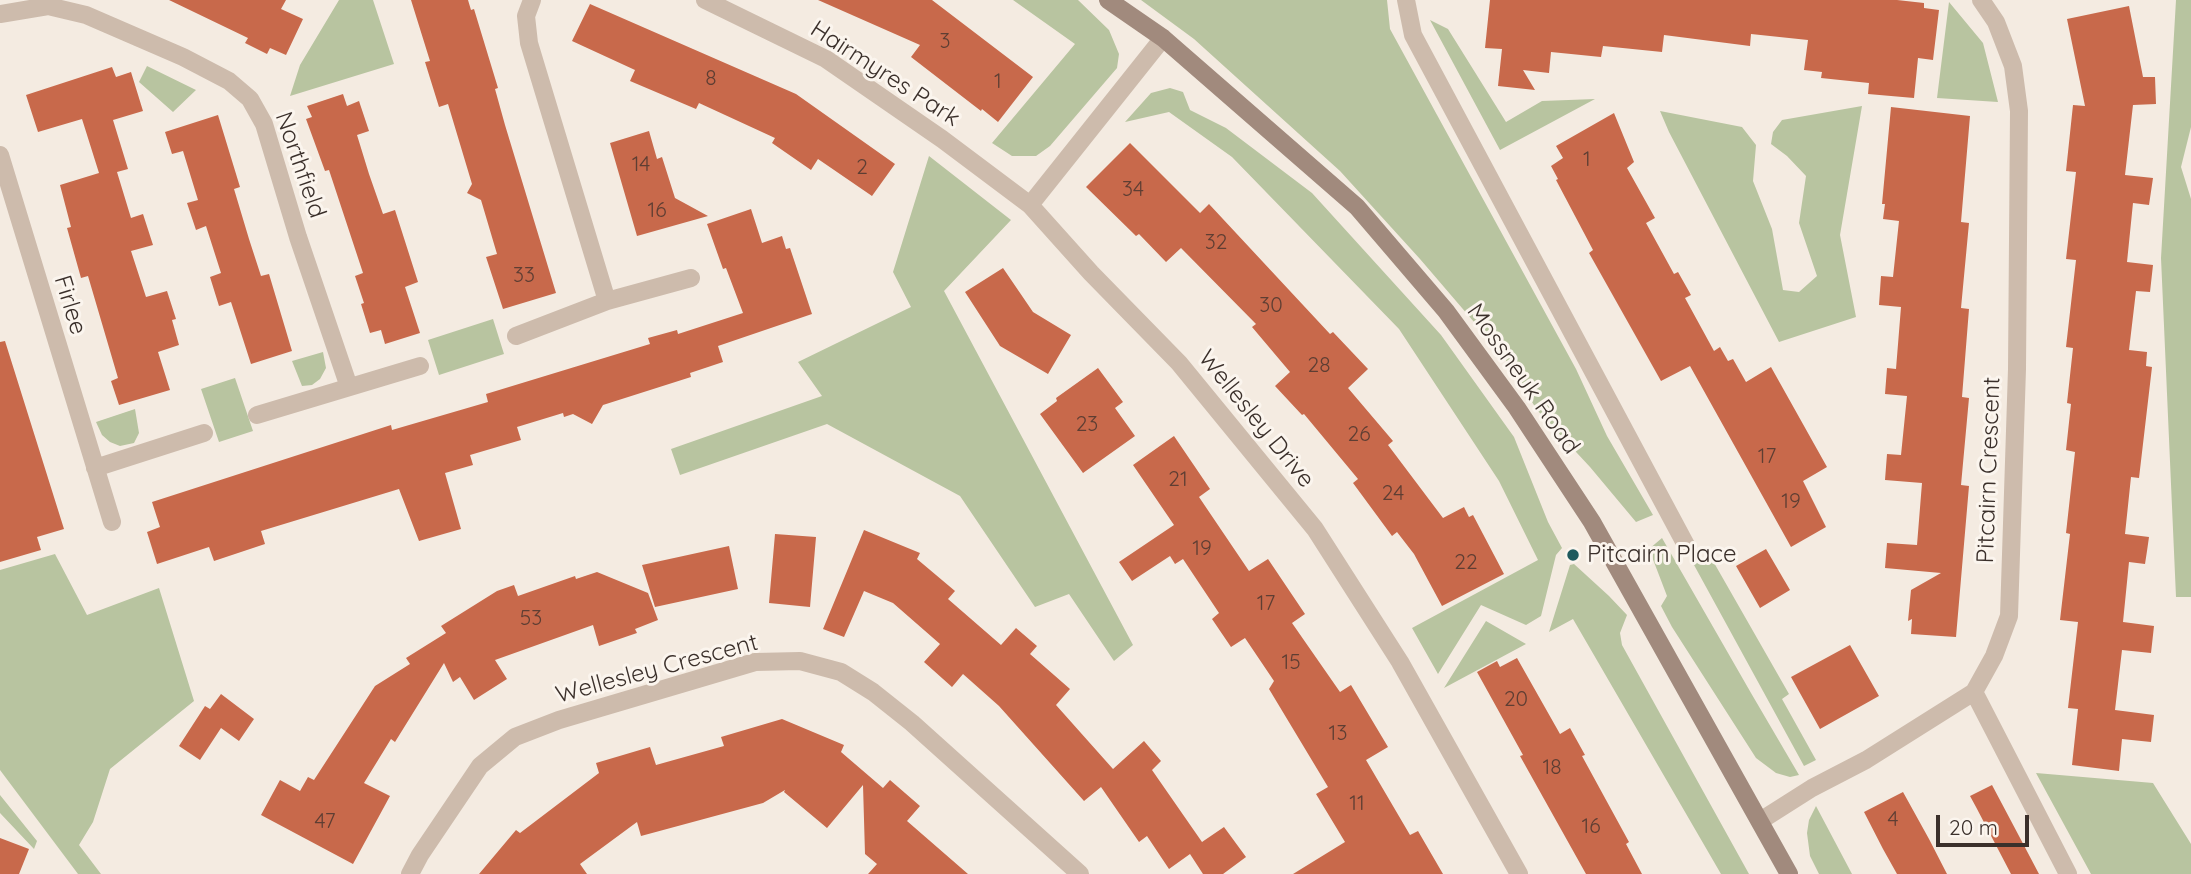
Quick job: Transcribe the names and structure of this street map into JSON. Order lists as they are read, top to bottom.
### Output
{
  "streets": {
    "street": [
      "Hairmyres Park",
      "Northfield",
      "Firlee",
      "Mossneuk Road",
      "Wellesley Drive",
      "Pitcairn Crescent",
      "Wellesley Crescent"
    ]
  },
  "crossings": [
    ["Hairmyres Park", "Wellesley Drive"],
    ["Mossneuk Road", "Pitcairn Crescent"]
  ],
  "places": ["Pitcairn Place"],
  "house_numbers": [
    "3",
    "8",
    "1",
    "1",
    "14",
    "2",
    "34",
    "16",
    "32",
    "33",
    "30",
    "28",
    "23",
    "26",
    "17",
    "21",
    "24",
    "19",
    "19",
    "22",
    "17",
    "53",
    "15",
    "20",
    "13",
    "18",
    "11",
    "4",
    "47",
    "16"
  ],
  "scale_bar": "20 m"
}
